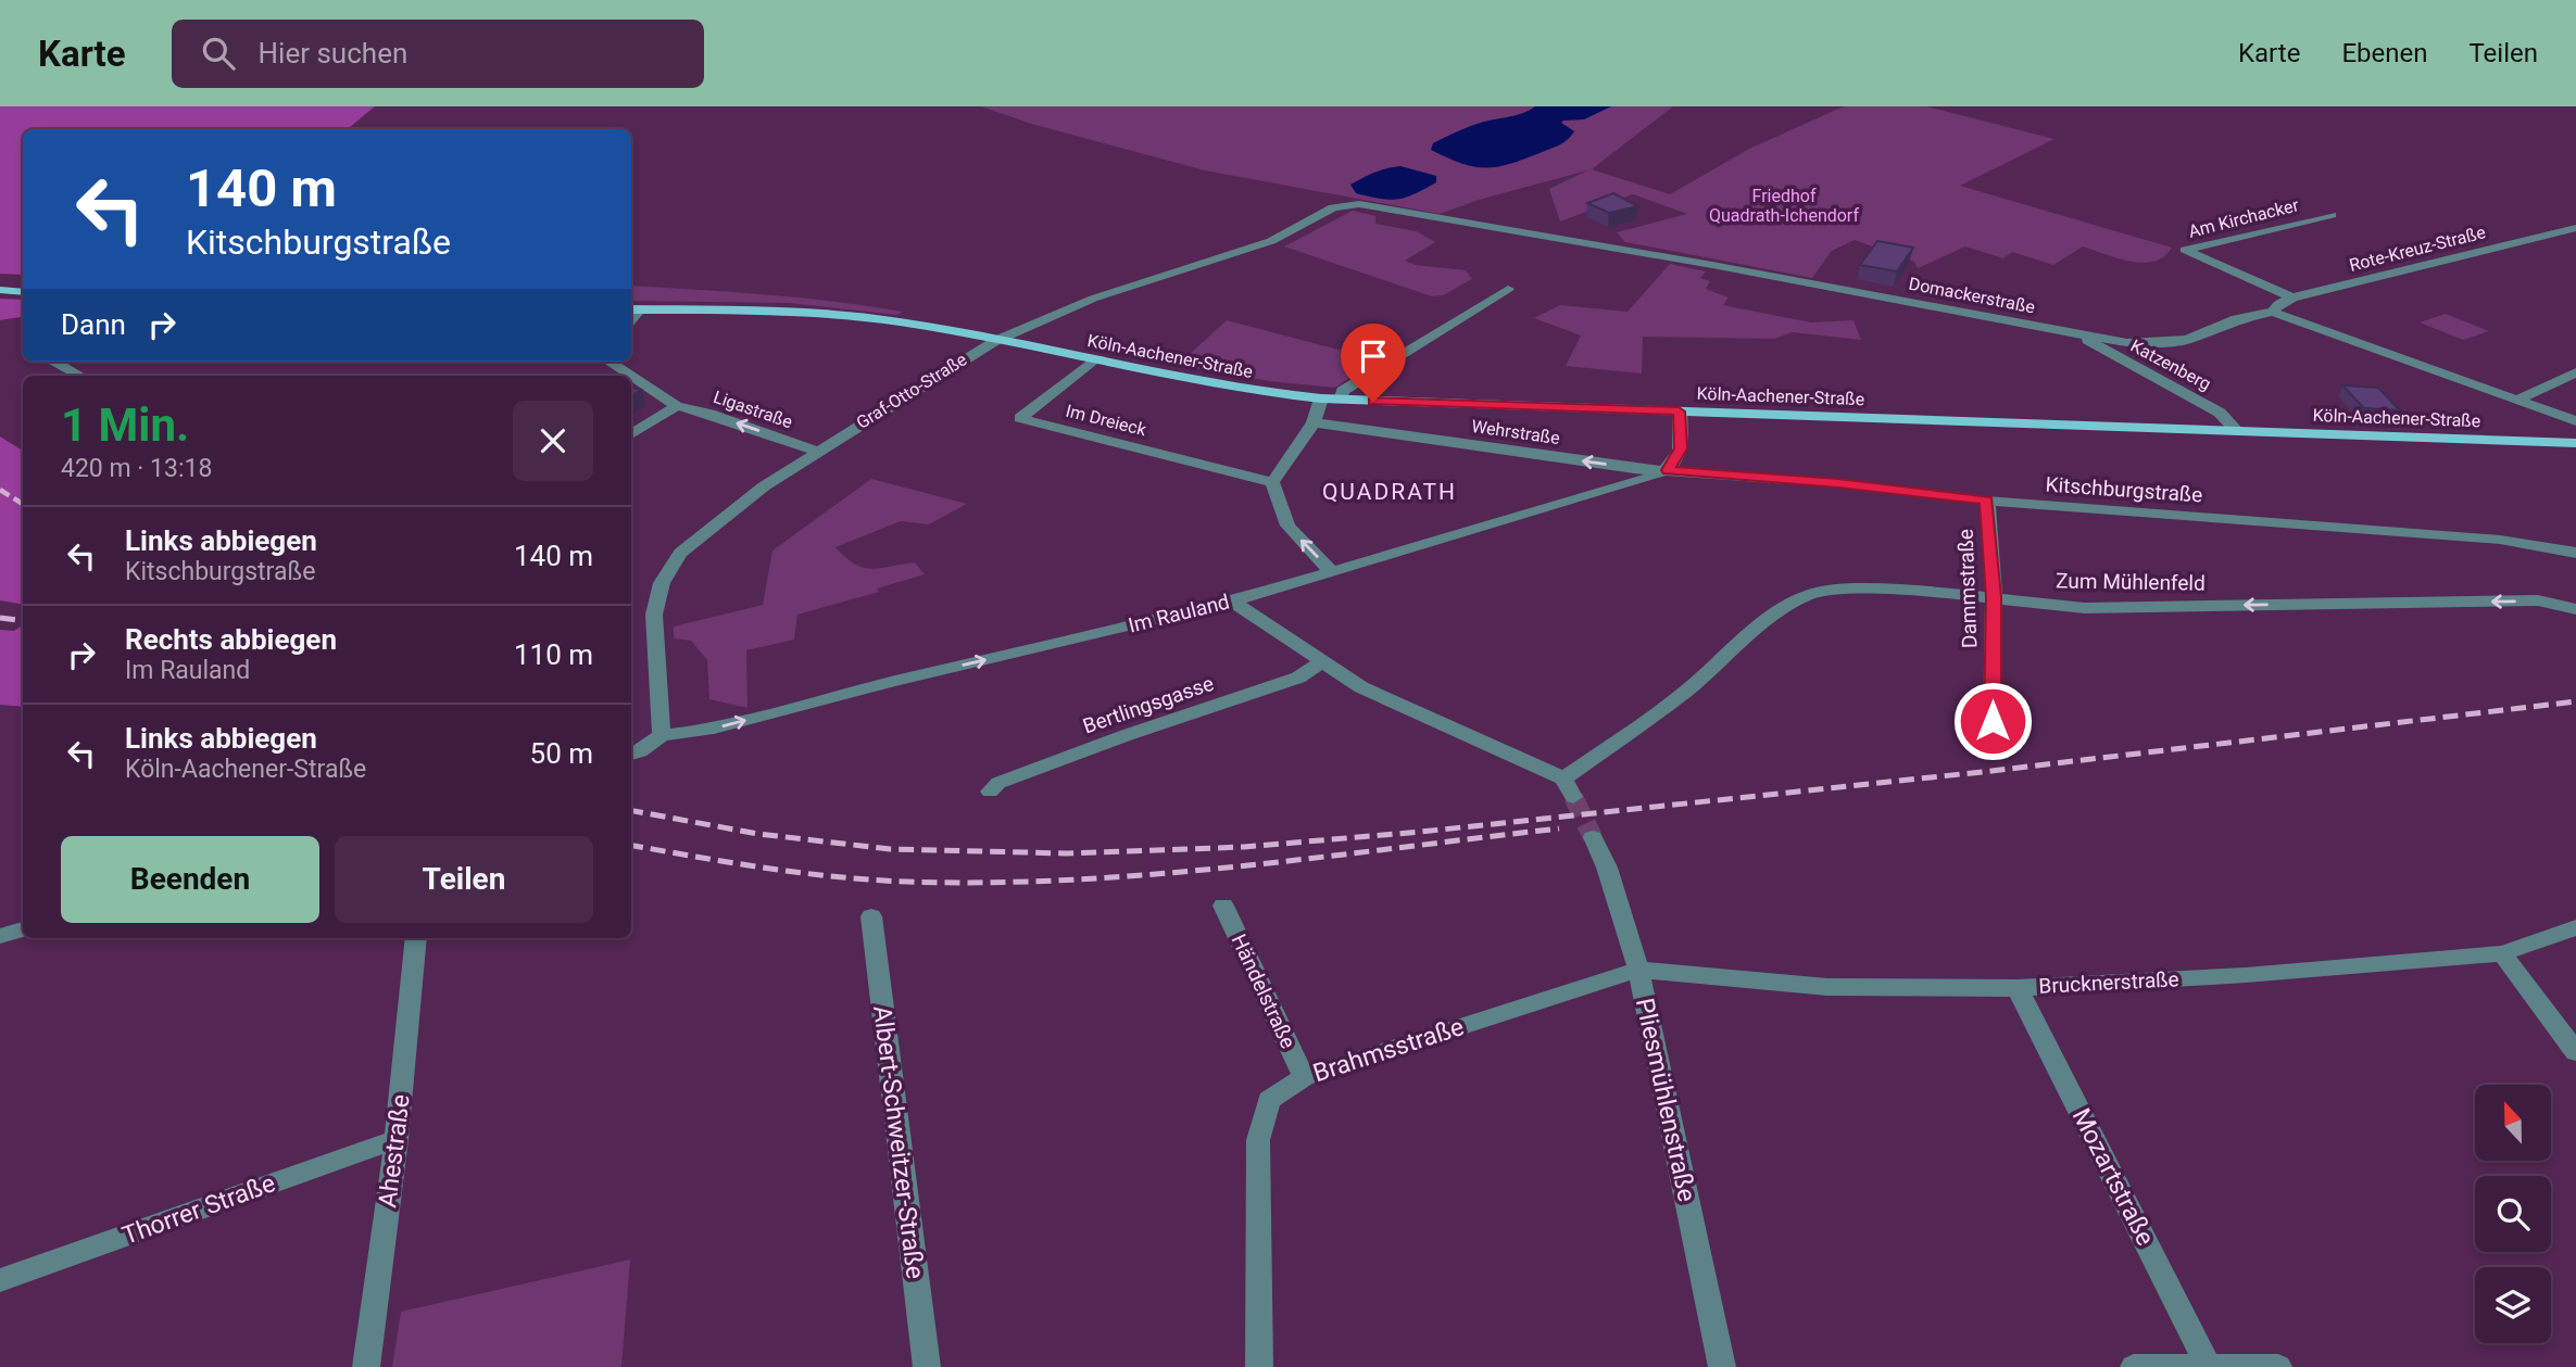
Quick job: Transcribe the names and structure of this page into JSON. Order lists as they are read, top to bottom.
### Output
{
  "streets": {
    "main road": ["Köln-Aachener-Straße"],
    "street": [
      "Am Kirchacker",
      "Rote-Kreuz-Straße",
      "Domackerstraße",
      "Katzenberg",
      "Graf-Otto-Straße",
      "Ligastraße",
      "Im Dreieck",
      "Wehrstraße",
      "Kitschburgstraße",
      "Zum Mühlenfeld",
      "Dammstraße",
      "Im Rauland",
      "Bertlingsgasse",
      "Brucknerstraße",
      "Händelstraße",
      "Brahmsstraße",
      "Pliesmühlenstraße",
      "Albert-Schweitzer-Straße",
      "Ahestraße",
      "Mozartstraße",
      "Thorrer Straße"
    ]
  },
  "crossings": [
    ["Am Kirchacker", "Rote-Kreuz-Straße"],
    ["Rote-Kreuz-Straße", "Domackerstraße"],
    ["Domackerstraße", "Katzenberg"],
    ["Domackerstraße", "Graf-Otto-Straße"],
    ["Köln-Aachener-Straße", "Katzenberg"],
    ["Köln-Aachener-Straße", "Graf-Otto-Straße"],
    ["Köln-Aachener-Straße", "Im Dreieck"],
    ["Graf-Otto-Straße", "Ligastraße"],
    ["Graf-Otto-Straße", "Im Rauland"],
    ["Wehrstraße", "Kitschburgstraße"],
    ["Wehrstraße", "Im Rauland"],
    ["Kitschburgstraße", "Dammstraße"],
    ["Kitschburgstraße", "Im Rauland"],
    ["Zum Mühlenfeld", "Dammstraße"],
    ["Zum Mühlenfeld", "Bertlingsgasse"],
    ["Brucknerstraße", "Brahmsstraße"],
    ["Brucknerstraße", "Pliesmühlenstraße"],
    ["Brucknerstraße", "Mozartstraße"],
    ["Händelstraße", "Brahmsstraße"],
    ["Brahmsstraße", "Pliesmühlenstraße"],
    ["Ahestraße", "Thorrer Straße"]
  ],
  "one_way": [
    "Ligastraße",
    "Wehrstraße",
    "Zum Mühlenfeld",
    "Im Rauland"
  ],
  "districts": ["QUADRATH"],
  "parks": ["Friedhof Quadrath-Ichendorf"],
  "north": "top",
  "page": {
    "header": "Karte",
    "search": "Hier suchen",
    "nav": ["Karte", "Ebenen", "Teilen"],
    "turn": ["140 m", "Kitschburgstraße"],
    "then": "Dann",
    "heading": ["1 Min.", "420 m · 13:18"],
    "list": [
      {
        "name": "Links abbiegen",
        "note": "Kitschburgstraße",
        "value": "140 m"
      },
      {
        "name": "Rechts abbiegen",
        "note": "Im Rauland",
        "value": "110 m"
      },
      {
        "name": "Links abbiegen",
        "note": "Köln-Aachener-Straße",
        "value": "50 m"
      }
    ],
    "buttons": ["Beenden", "Teilen"]
  }
}
